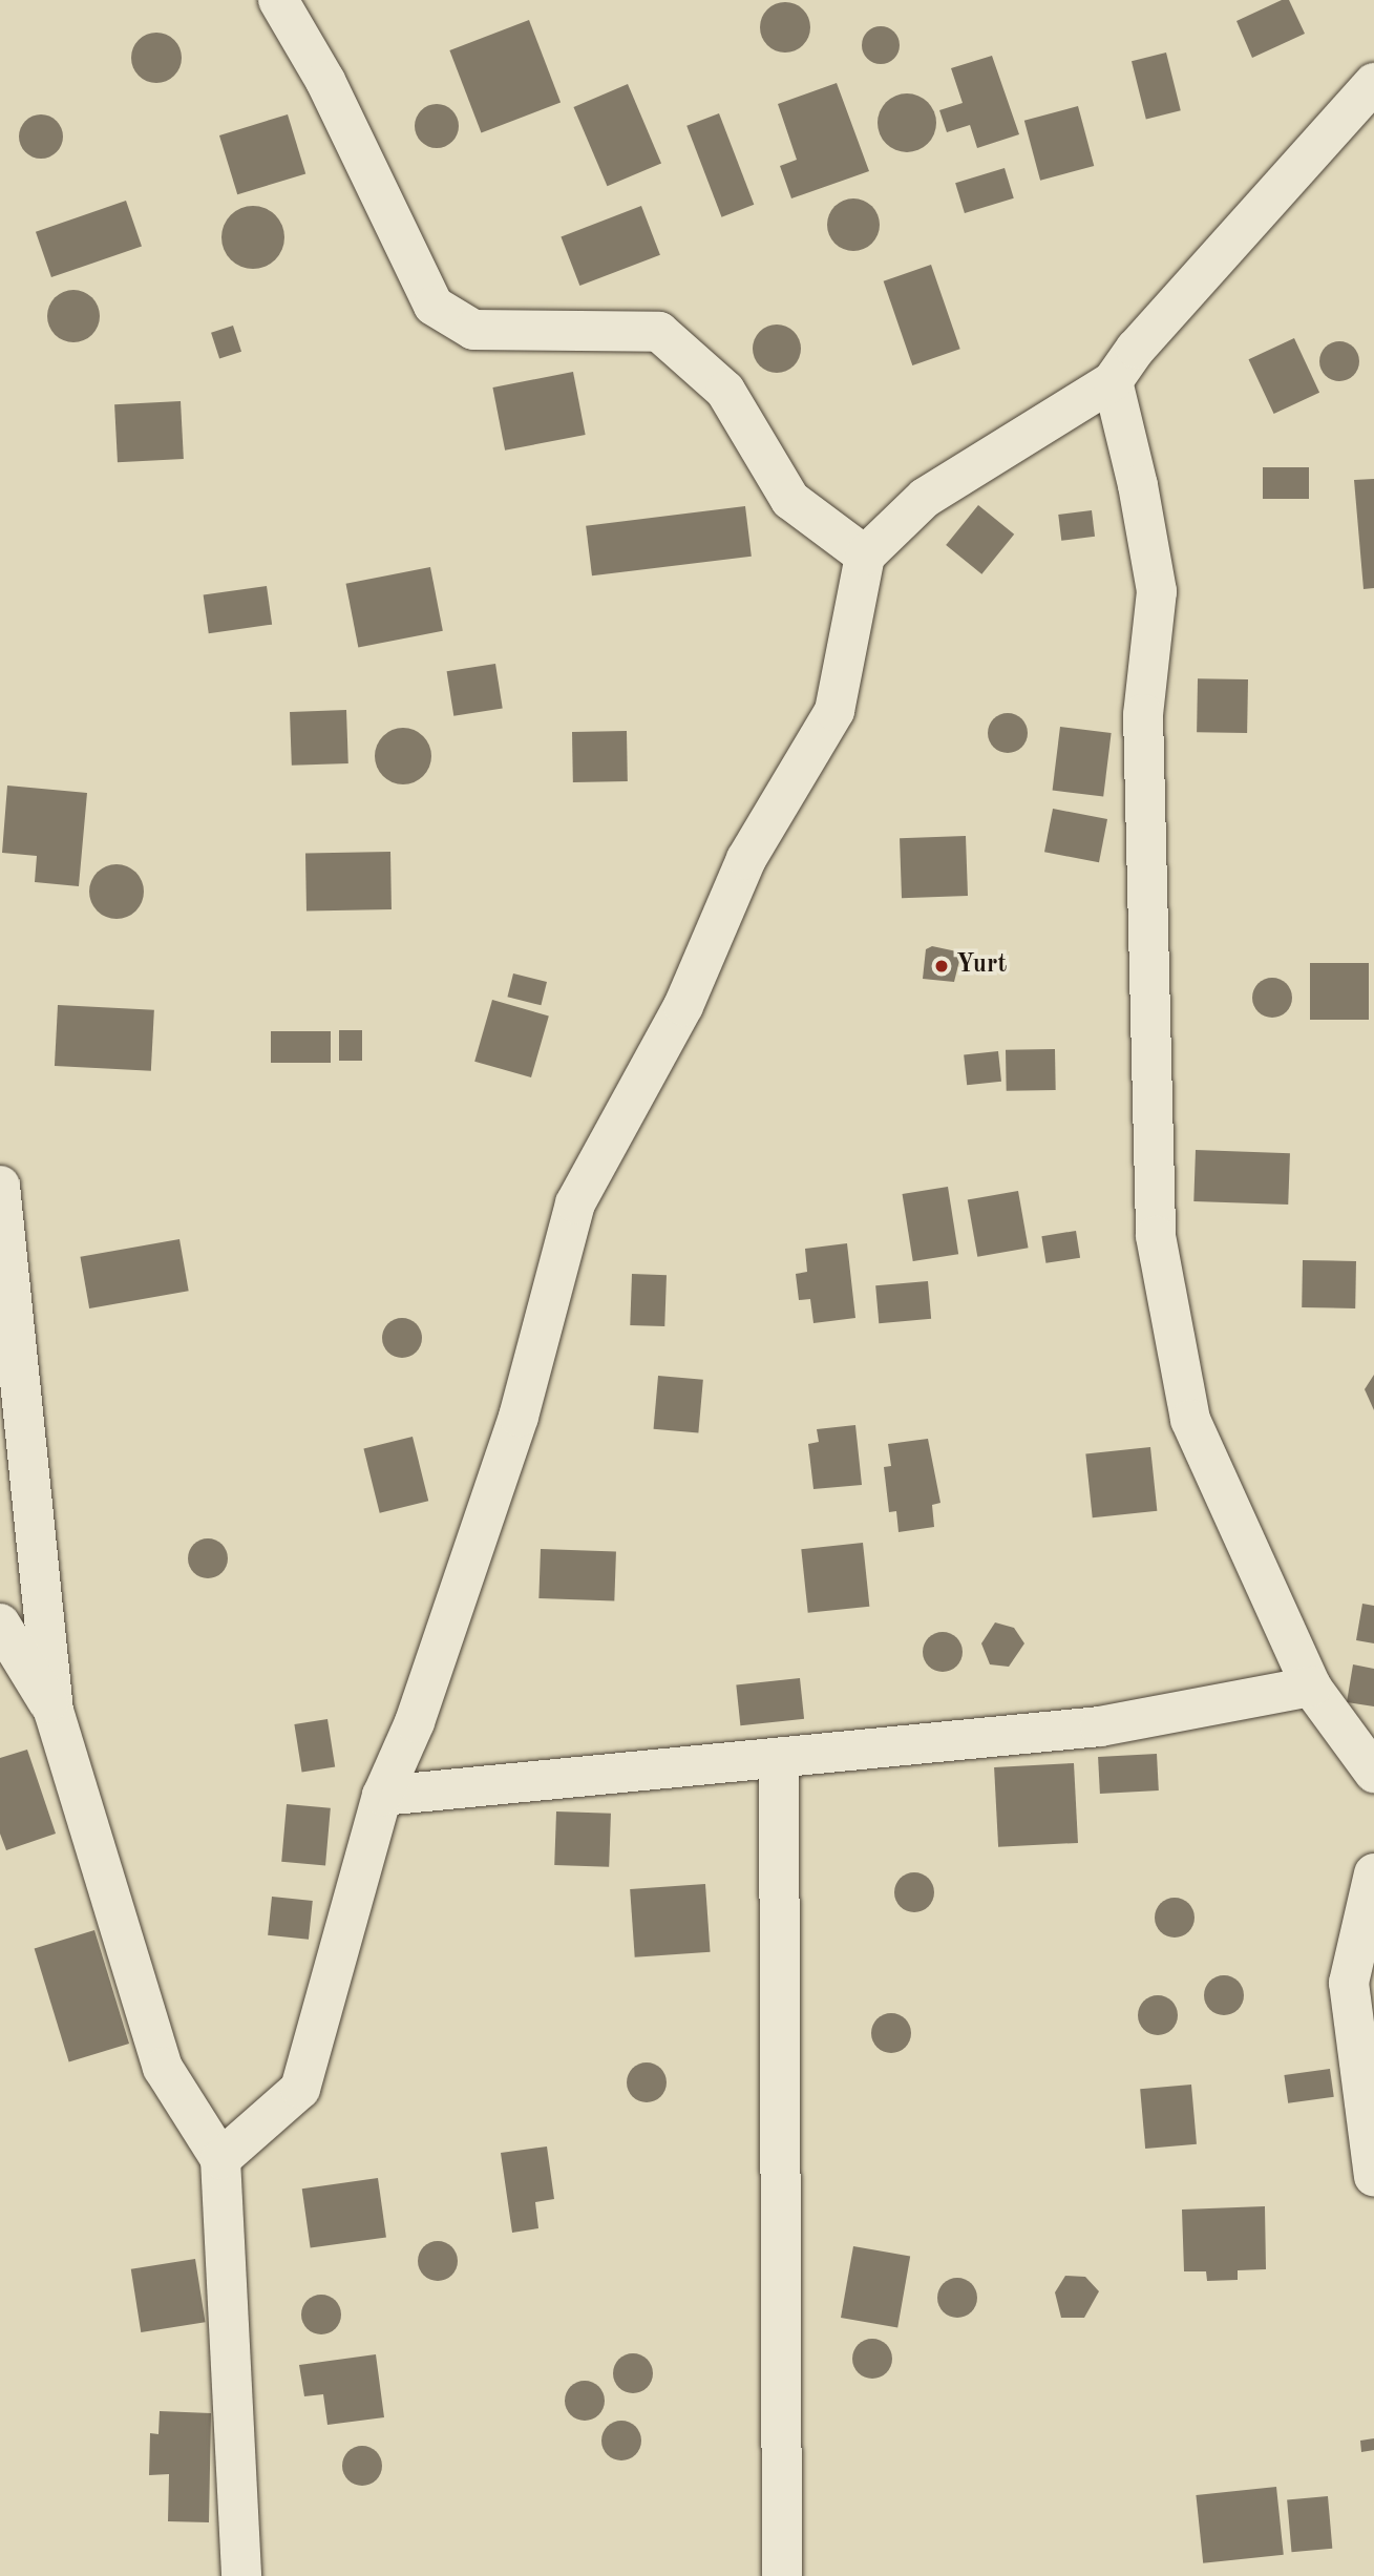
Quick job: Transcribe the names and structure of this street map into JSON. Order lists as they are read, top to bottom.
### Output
{
  "places": ["Yurt"]
}
